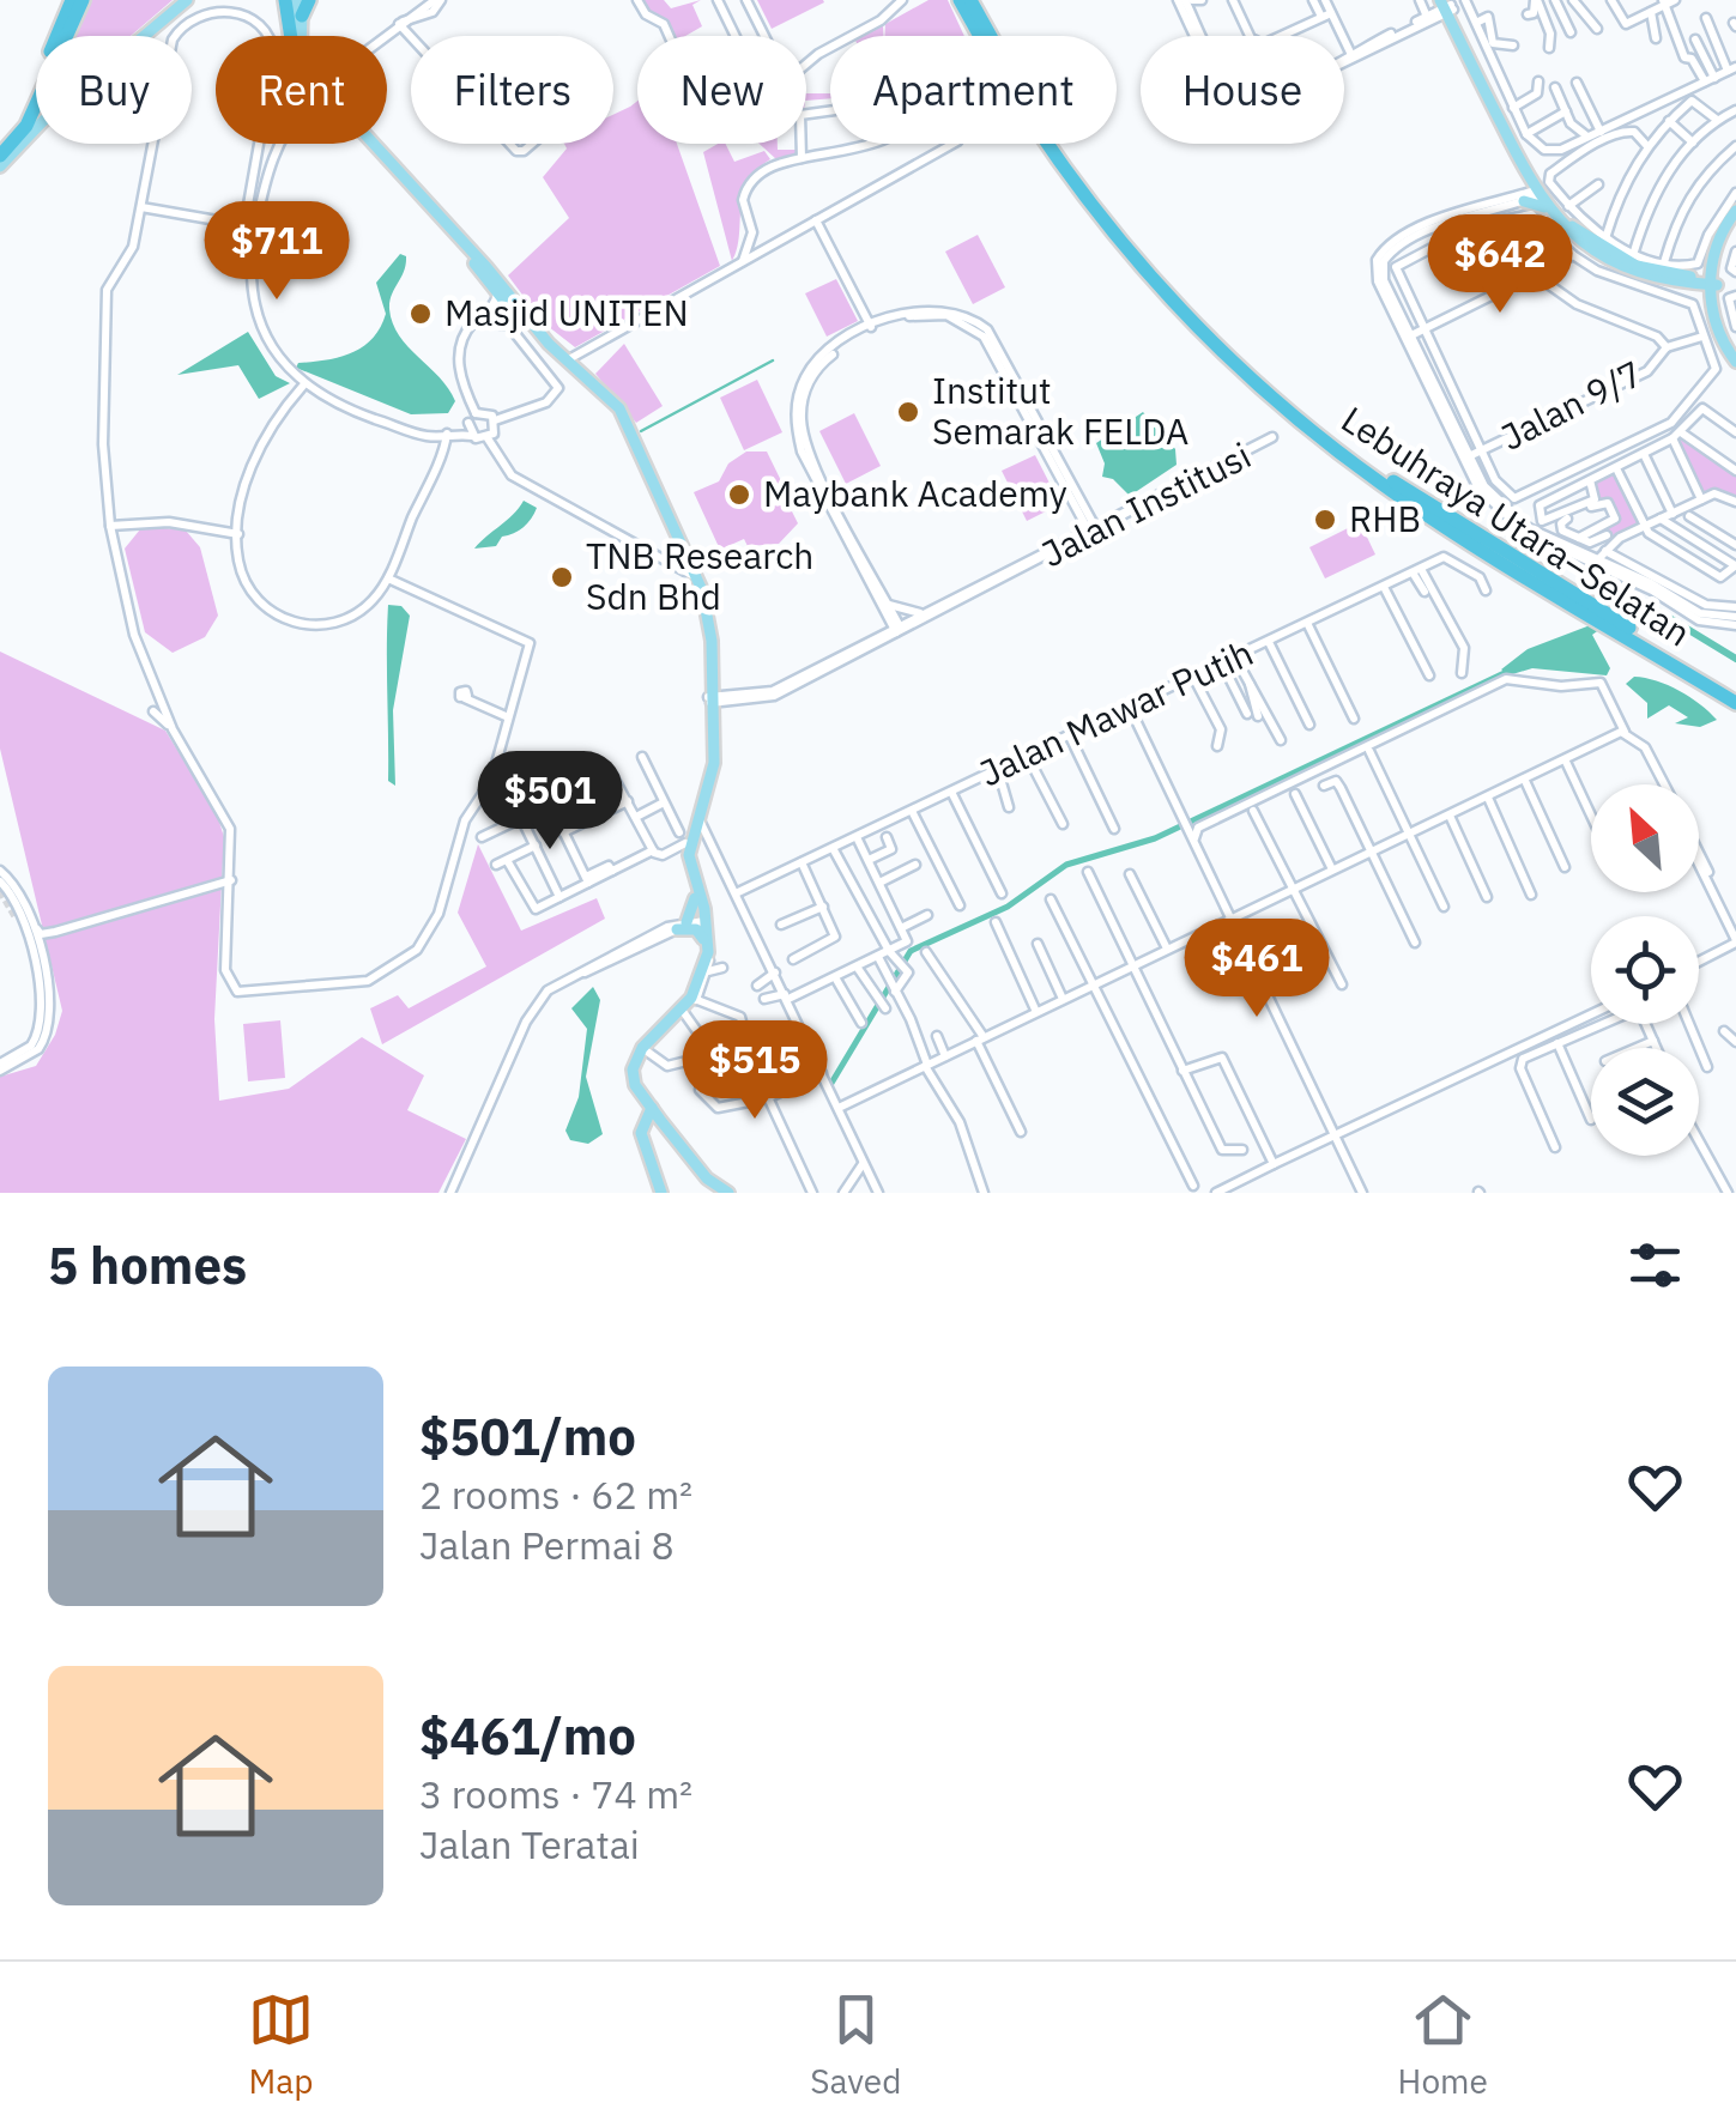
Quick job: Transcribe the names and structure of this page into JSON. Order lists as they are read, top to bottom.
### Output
{
  "streets": {
    "highway": ["Lebuhraya Utara–Selatan"],
    "street": ["Jalan 9/7", "Jalan Institusi", "Jalan Mawar Putih"]
  },
  "places": [
    "Masjid UNITEN",
    "Institut Semarak FELDA",
    "Maybank Academy",
    "RHB",
    "TNB Research Sdn Bhd"
  ],
  "north": "top left",
  "page": {
    "chip": [
      "Buy",
      "Rent",
      "Filters",
      "New",
      "Apartment",
      "House"
    ],
    "price": [
      "$711",
      "$642",
      "$501",
      "$461",
      "$515"
    ],
    "heading": "5 homes",
    "list": [
      {
        "name": "$501/mo",
        "note": "2 rooms · 62 m² · Jalan Permai 8"
      },
      {
        "name": "$461/mo",
        "note": "3 rooms · 74 m² · Jalan Teratai"
      }
    ],
    "tabs": ["Map", "Saved", "Home"]
  }
}
